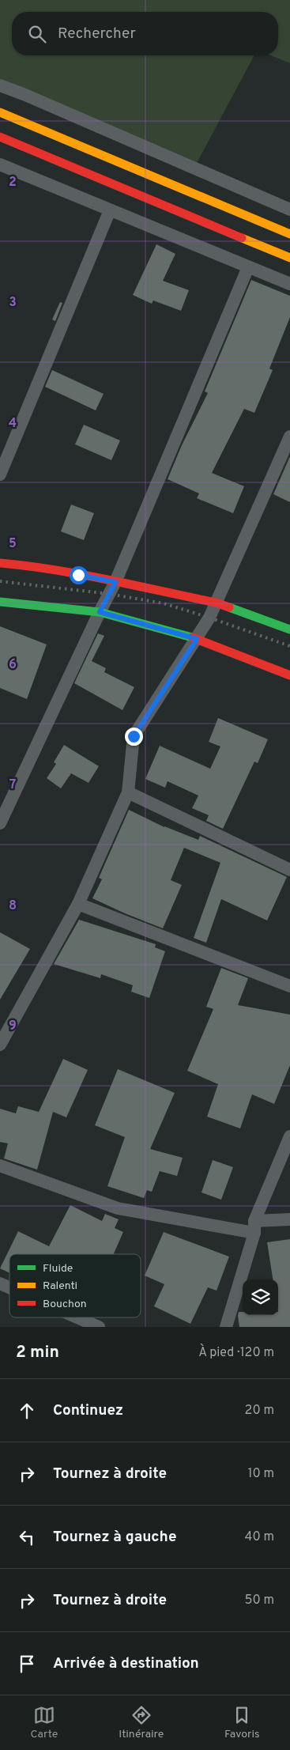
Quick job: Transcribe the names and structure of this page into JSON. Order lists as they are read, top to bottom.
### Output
{
  "legend": ["Fluide", "Ralenti", "Bouchon"],
  "page": {
    "search": "Rechercher",
    "heading": ["2 min", "À pied · 120 m"],
    "list": [
      ["Continuez", "20 m"],
      ["Tournez à droite", "10 m"],
      ["Tournez à gauche", "40 m"],
      ["Tournez à droite", "50 m"],
      "Arrivée à destination"
    ],
    "nav": ["Carte", "Itinéraire", "Favoris"]
  },
  "grid": {
    "rows": [
      "2",
      "3",
      "4",
      "5",
      "6",
      "7",
      "8",
      "9"
    ]
  }
}
